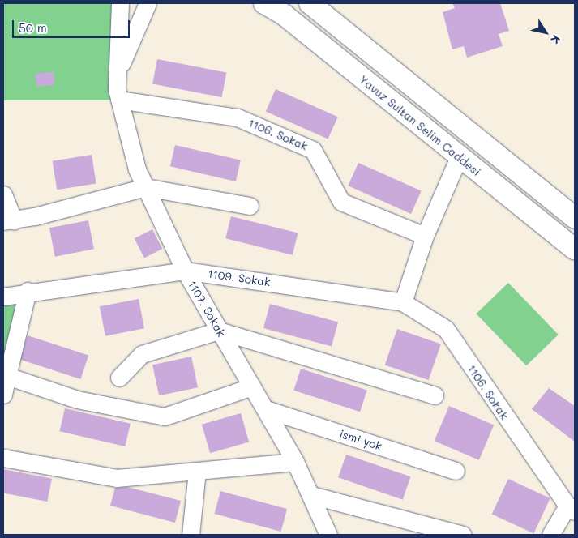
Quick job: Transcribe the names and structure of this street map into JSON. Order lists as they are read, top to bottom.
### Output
{
  "streets": {
    "street": [
      "Yavuz Sultan Selim Caddesi",
      "1106. Sokak",
      "1109. Sokak",
      "1107. Sokak",
      "ismi yok"
    ]
  },
  "crossings": [
    ["1106. Sokak", "1109. Sokak"],
    ["1106. Sokak", "1107. Sokak"],
    ["1109. Sokak", "1107. Sokak"],
    ["1107. Sokak", "ismi yok"]
  ],
  "scale_bar": "50 m",
  "north": "bottom right"
}
